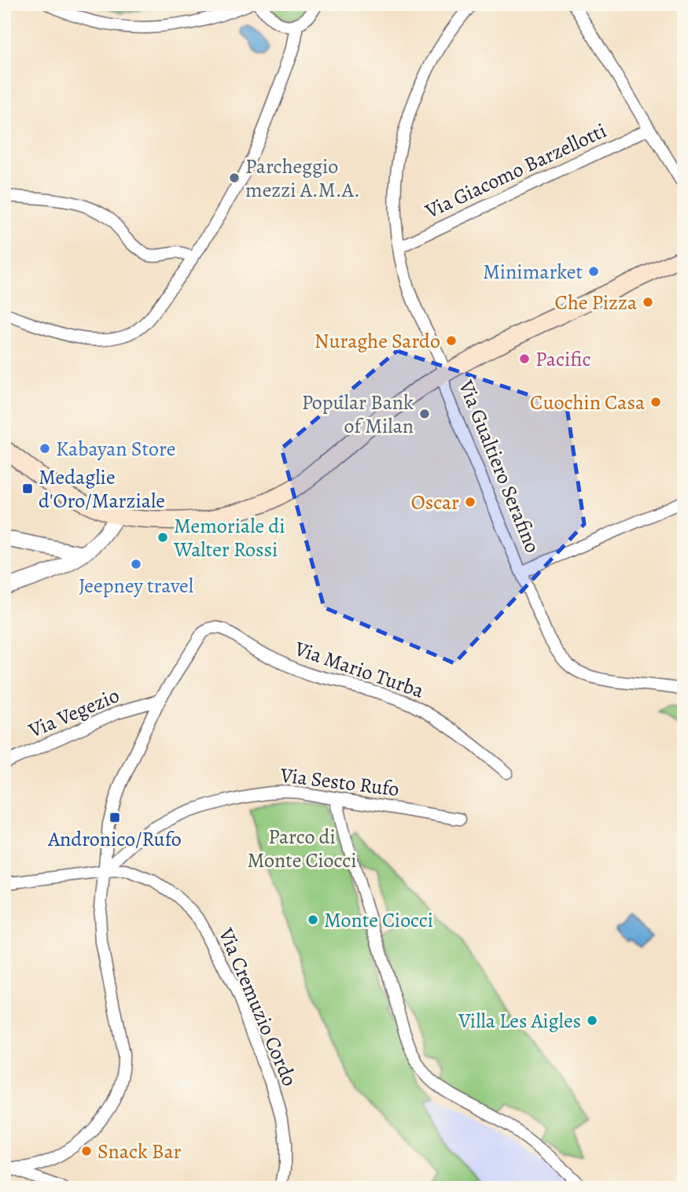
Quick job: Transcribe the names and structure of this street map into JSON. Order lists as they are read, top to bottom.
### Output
{
  "streets": {
    "street": [
      "Via Giacomo Barzellotti",
      "Via Gualtiero Serafino",
      "Via Mario Turba",
      "Via Vegezio",
      "Via Sesto Rufo",
      "Via Cremuzio Cordo"
    ]
  },
  "crossings": [
    ["Via Giacomo Barzellotti", "Via Gualtiero Serafino"],
    ["Via Mario Turba", "Via Vegezio"],
    ["Via Sesto Rufo", "Via Cremuzio Cordo"]
  ],
  "parks": ["Parco di Monte Ciocci"],
  "places": {
    "other": [
      "Parcheggio mezzi A.M.A.",
      "Minimarket",
      "Che Pizza",
      "Nuraghe Sardo",
      "Pacific",
      "Cuochin Casa",
      "Popular Bank of Milan",
      "Kabayan Store",
      "Oscar",
      "Memoriale di Walter Rossi",
      "Jeepney travel",
      "Monte Ciocci",
      "Villa Les Aigles",
      "Snack Bar"
    ],
    "transit": ["Medaglie d'Oro/Marziale", "Andronico/Rufo"]
  }
}
